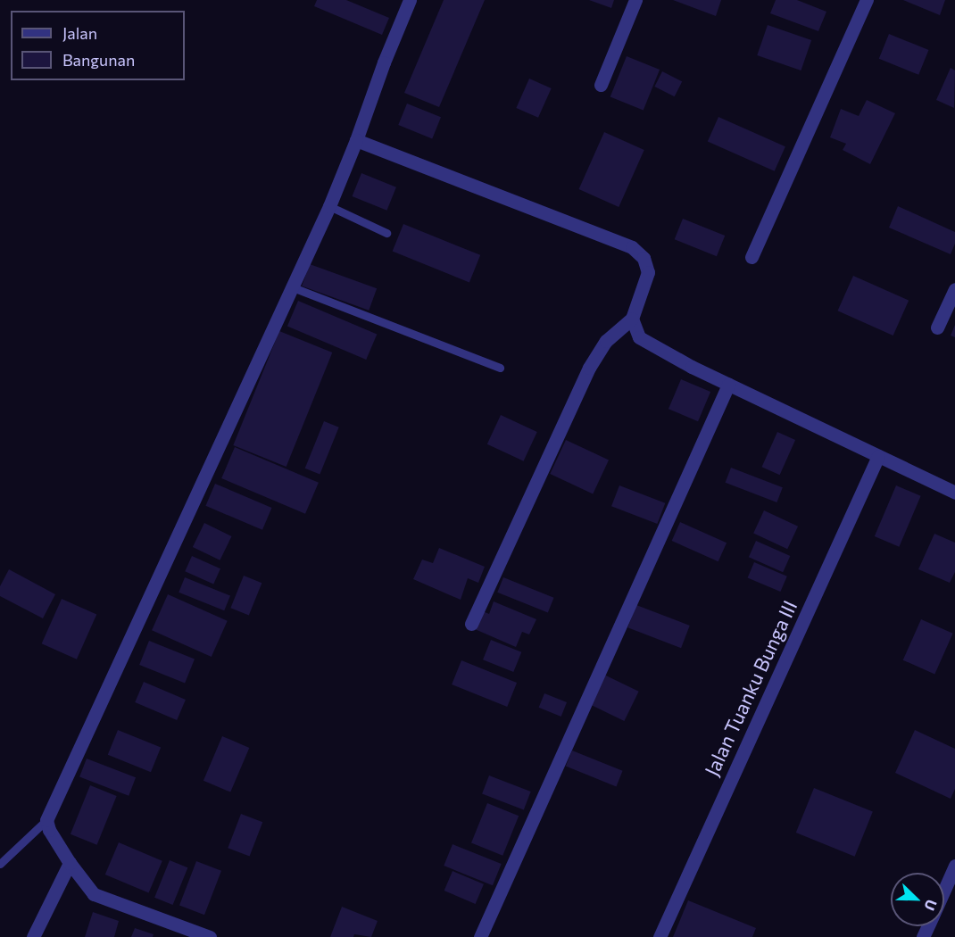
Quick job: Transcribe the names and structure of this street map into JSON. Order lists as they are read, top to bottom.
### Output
{
  "streets": {
    "street": ["Jalan Tuanku Bunga III"]
  },
  "legend": ["Jalan", "Bangunan"],
  "north": "bottom right"
}
